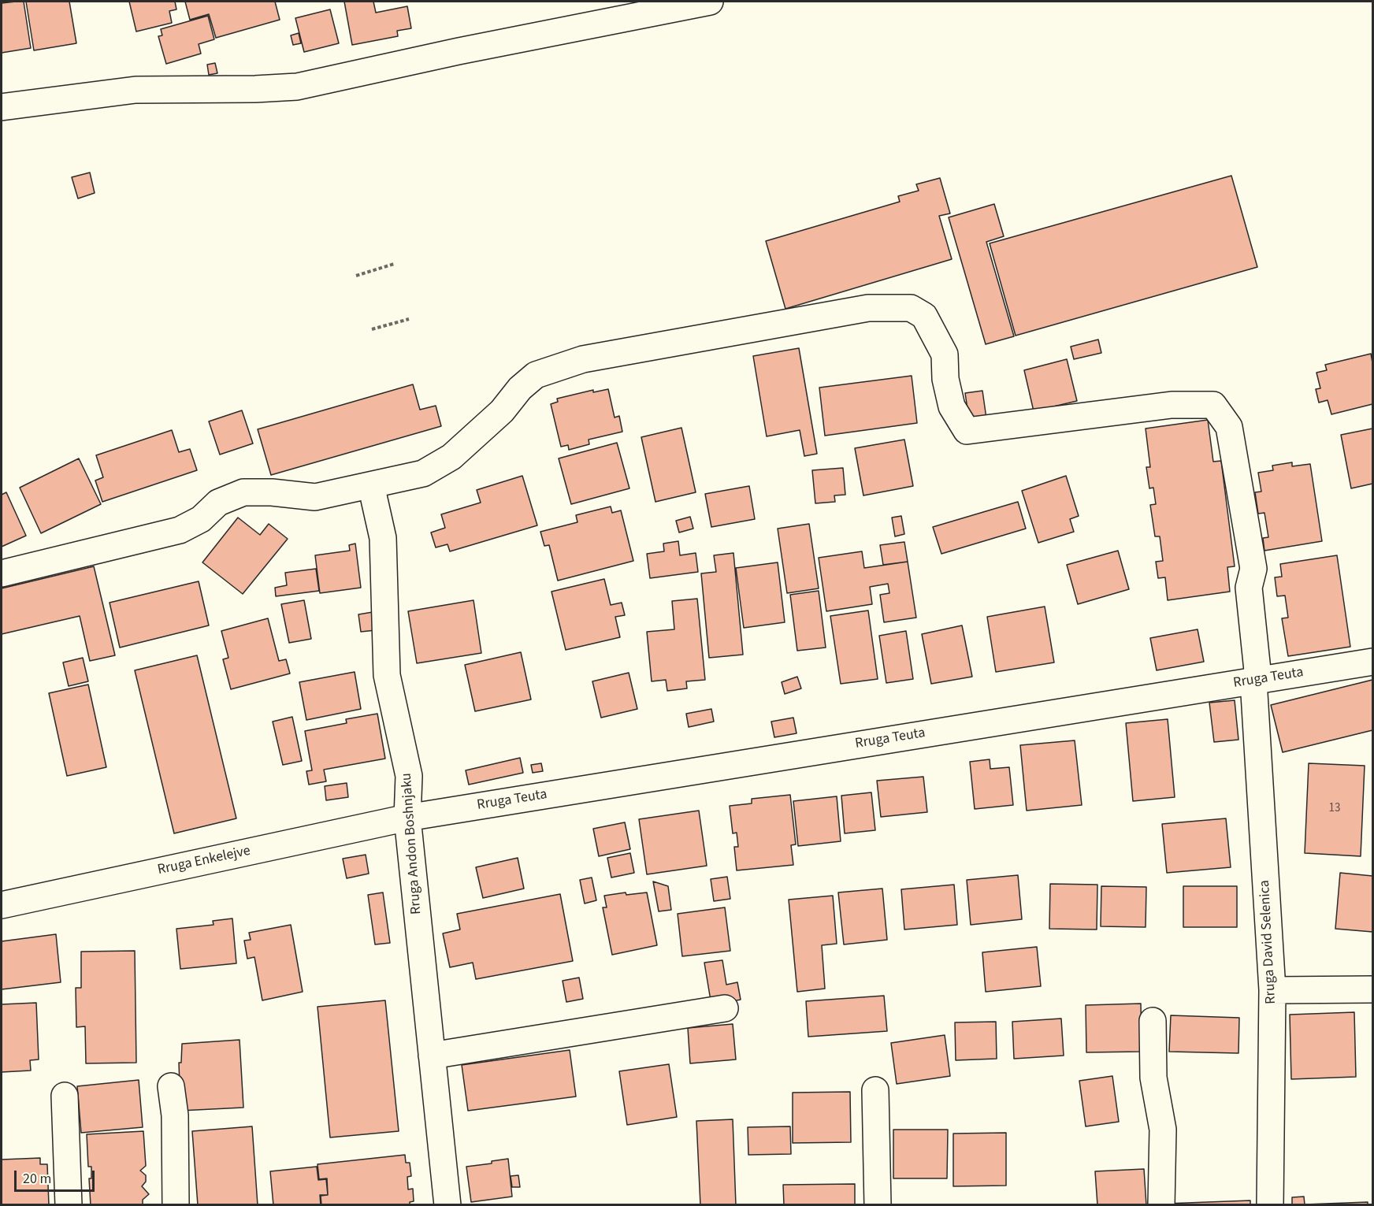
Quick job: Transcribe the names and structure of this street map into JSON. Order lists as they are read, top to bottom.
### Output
{
  "streets": {
    "street": [
      "Rruga Teuta",
      "Rruga Andon Boshnjaku",
      "Rruga Enkelejve",
      "Rruga David Selenica"
    ]
  },
  "crossings": [
    ["Rruga Teuta", "Rruga Andon Boshnjaku"],
    ["Rruga Teuta", "Rruga Enkelejve"],
    ["Rruga Teuta", "Rruga David Selenica"],
    ["Rruga Andon Boshnjaku", "Rruga Enkelejve"],
    ["Rruga Andon Boshnjaku", "Rruga David Selenica"]
  ],
  "house_numbers": ["13"],
  "scale_bar": "20 m"
}
